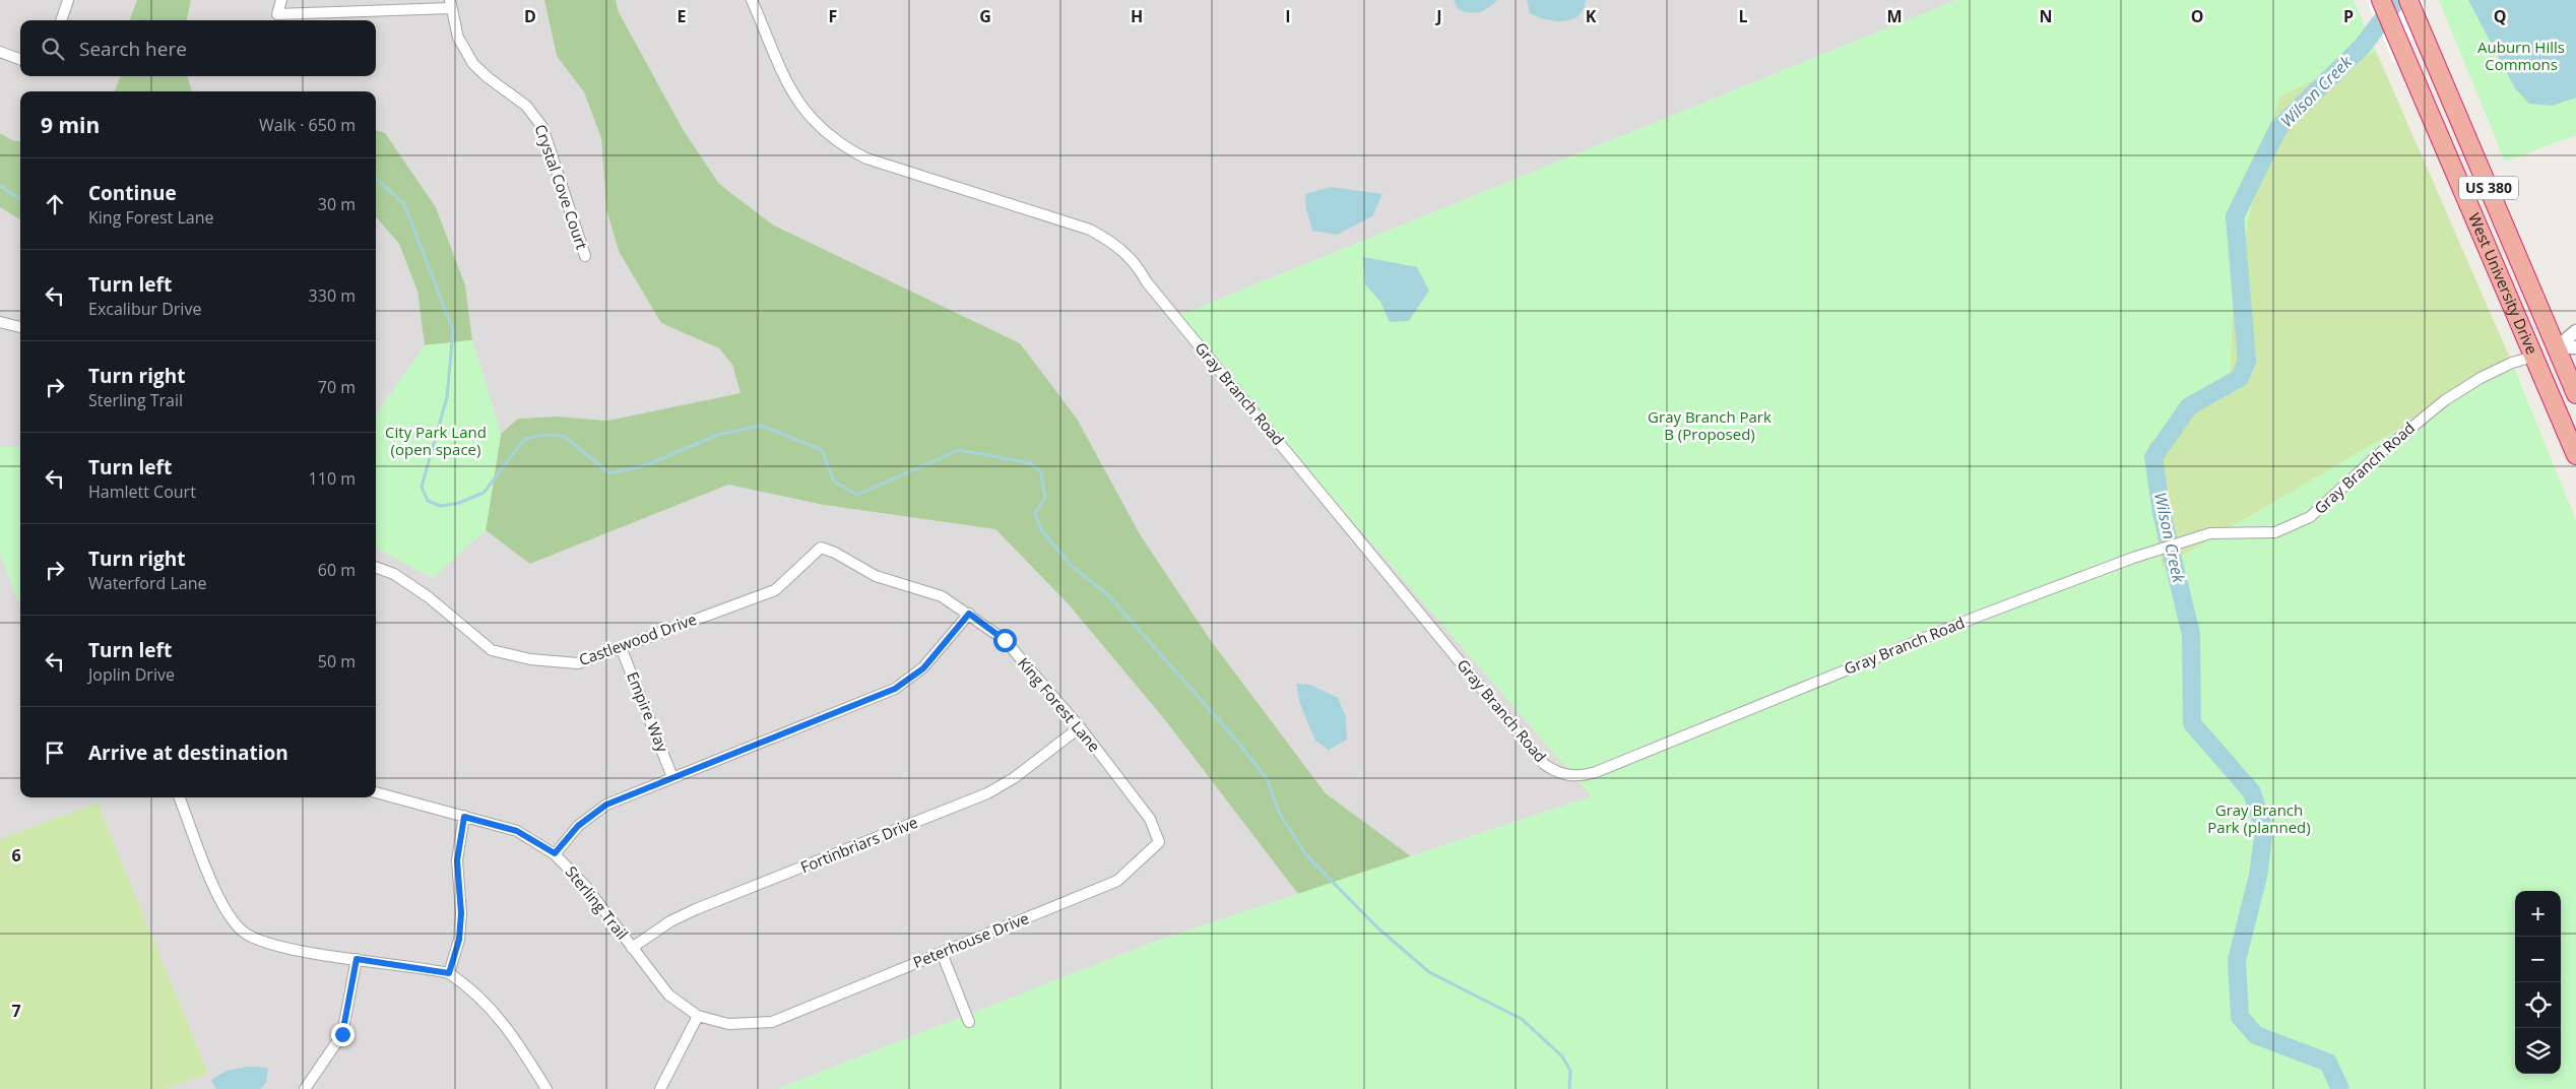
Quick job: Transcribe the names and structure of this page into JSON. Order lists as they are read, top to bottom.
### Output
{
  "streets": {
    "highway": ["US 380", "West University Drive"],
    "street": [
      "Crystal Cove Court",
      "Gray Branch Road",
      "Castlewood Drive",
      "King Forest Lane",
      "Empire Way",
      "Fortinbriars Drive",
      "Sterling Trail",
      "Peterhouse Drive"
    ]
  },
  "crossings": [
    ["West University Drive", "Gray Branch Road"],
    ["Castlewood Drive", "King Forest Lane"],
    ["Castlewood Drive", "Empire Way"],
    ["King Forest Lane", "Fortinbriars Drive"],
    ["King Forest Lane", "Peterhouse Drive"],
    ["Fortinbriars Drive", "Sterling Trail"],
    ["Sterling Trail", "Peterhouse Drive"]
  ],
  "water": ["Wilson Creek"],
  "parks": [
    "Auburn Hills Commons",
    "Gray Branch Park B (Proposed)",
    "City Park Land (open space)",
    "Gray Branch Park (planned)"
  ],
  "page": {
    "search": "Search here",
    "heading": ["9 min", "Walk · 650 m"],
    "list": [
      ["Continue", "King Forest Lane", "30 m"],
      ["Turn left", "Excalibur Drive", "330 m"],
      ["Turn right", "Sterling Trail", "70 m"],
      ["Turn left", "Hamlett Court", "110 m"],
      ["Turn right", "Waterford Lane", "60 m"],
      ["Turn left", "Joplin Drive", "50 m"],
      "Arrive at destination"
    ],
    "map_buttons": ["+", "−"]
  },
  "grid": {
    "columns": [
      "D",
      "E",
      "F",
      "G",
      "H",
      "I",
      "J",
      "K",
      "L",
      "M",
      "N",
      "O",
      "P",
      "Q"
    ],
    "rows": ["6", "7"]
  }
}
